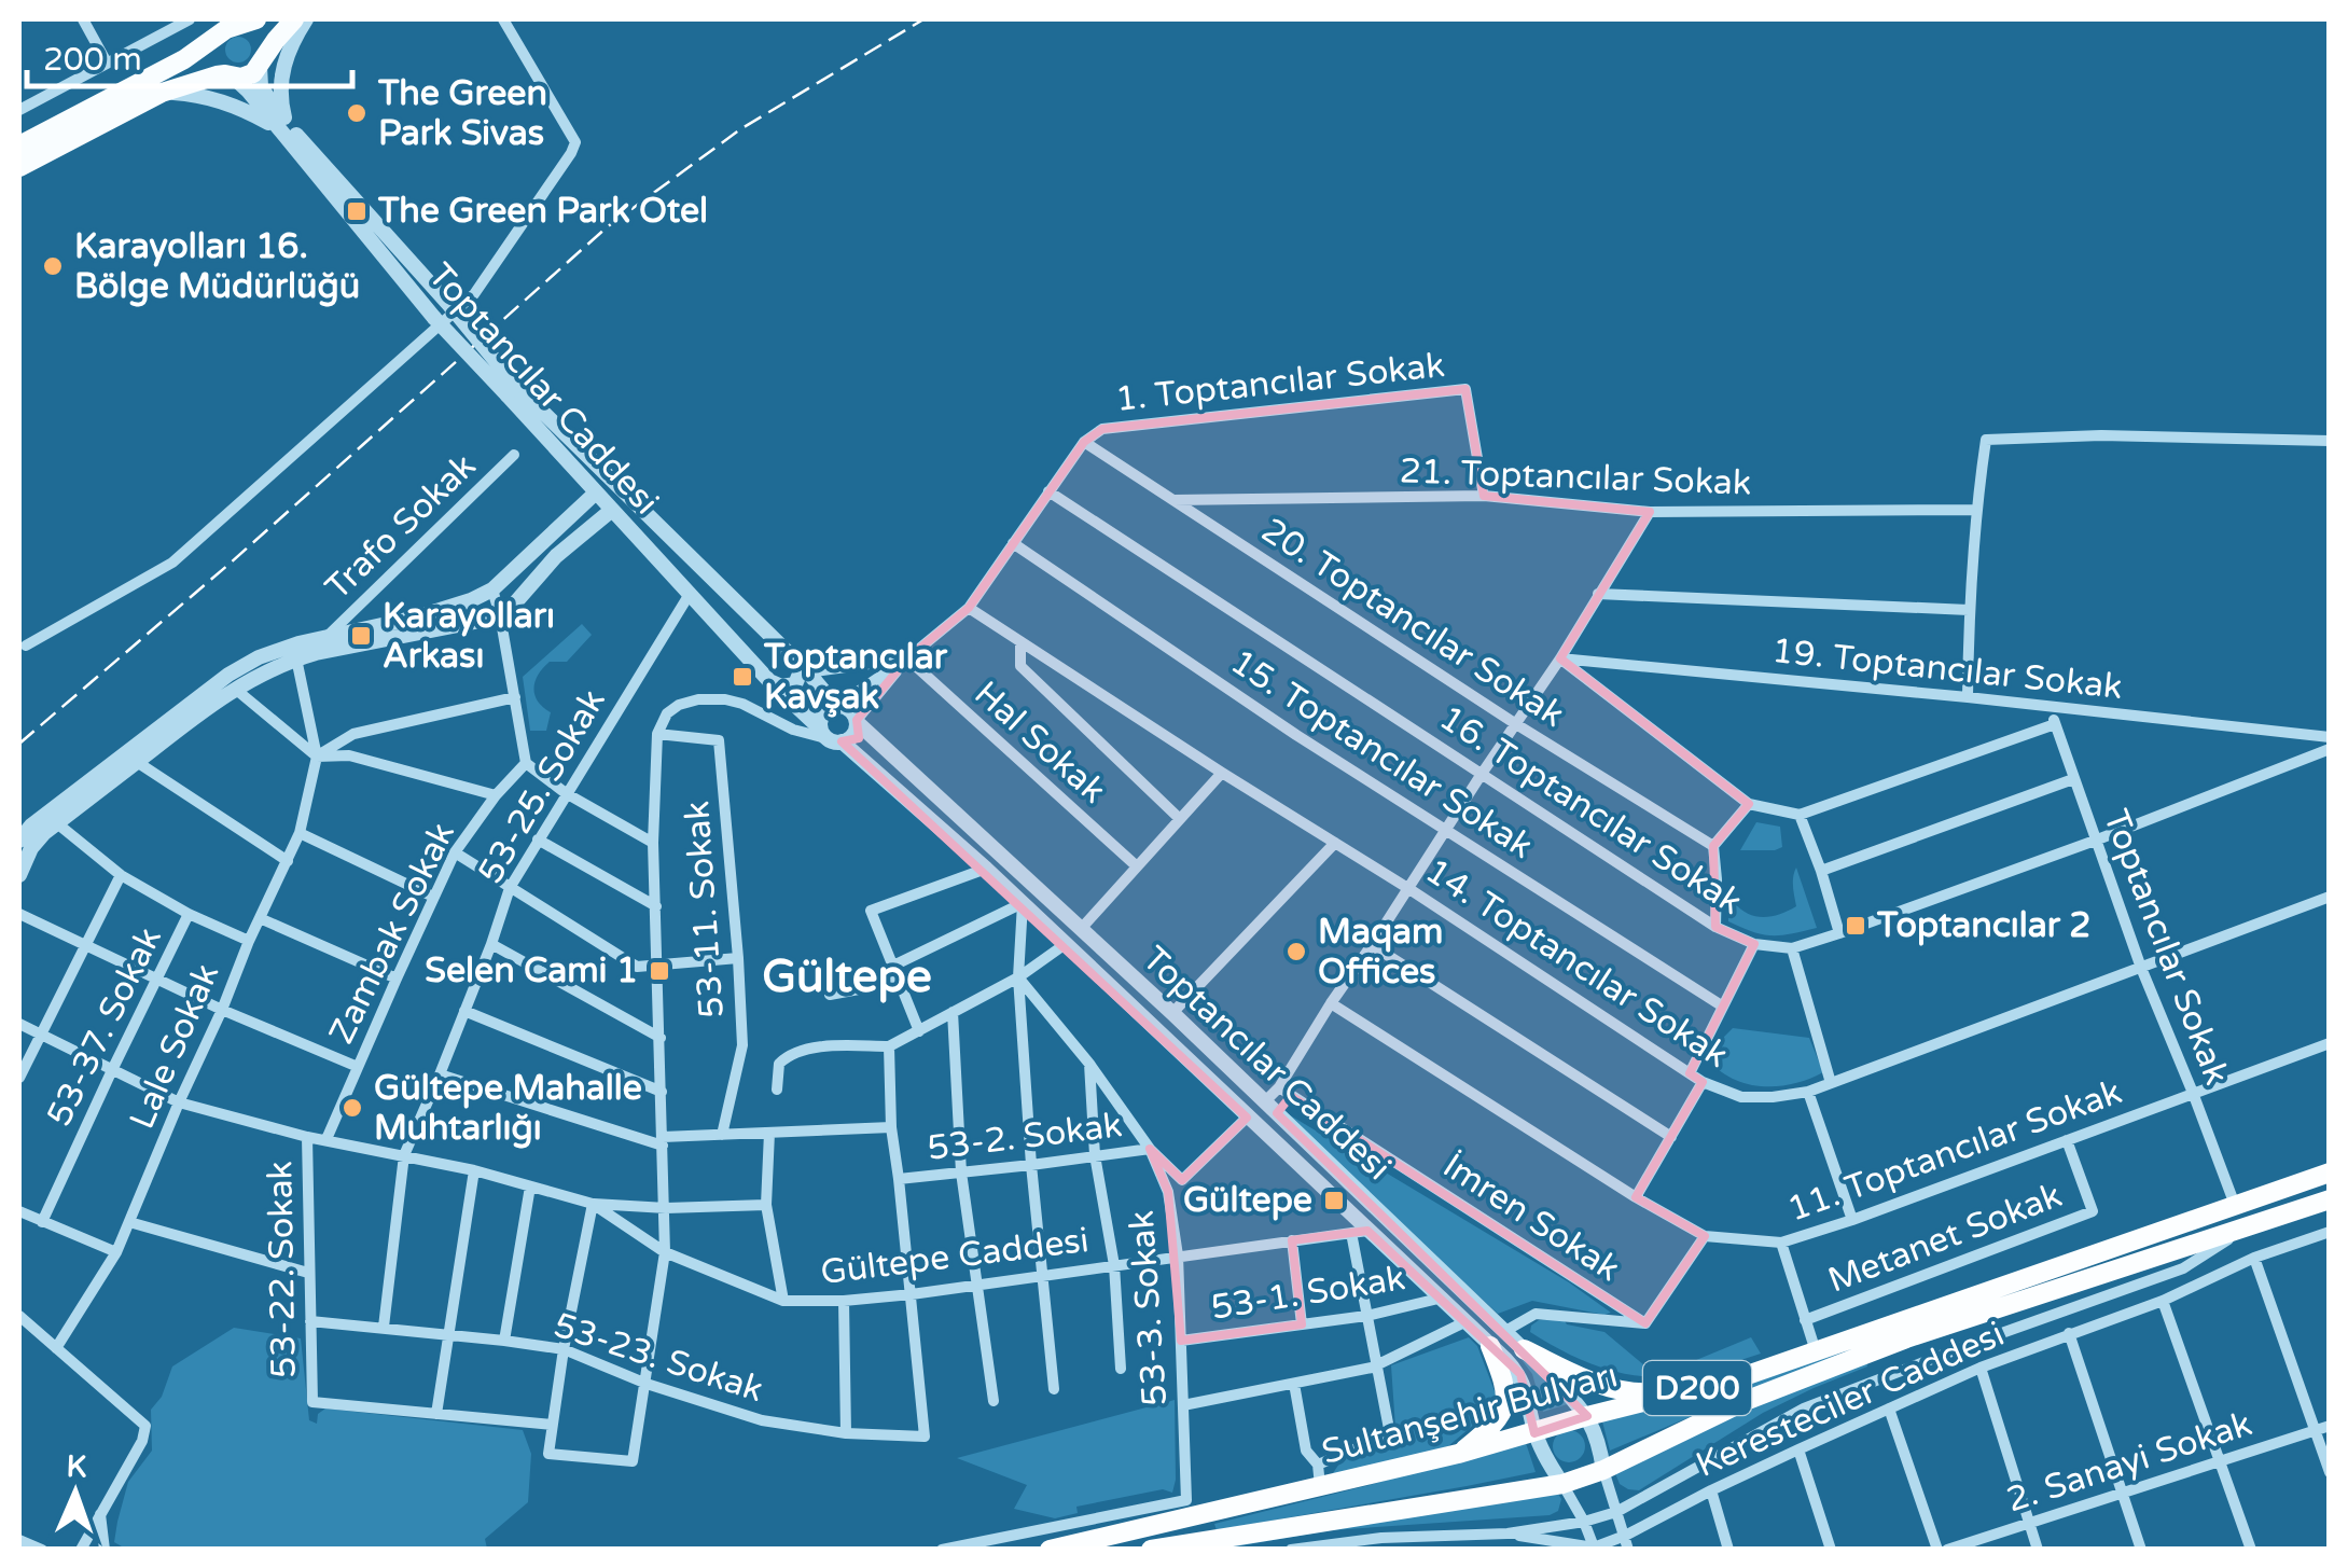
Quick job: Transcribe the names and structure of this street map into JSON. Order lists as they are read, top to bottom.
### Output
{
  "streets": {
    "highway": ["D200", "Sultanşehir Bulvarı"],
    "street": [
      "1. Toptancılar Sokak",
      "Toptancılar Caddesi",
      "21. Toptancılar Sokak",
      "Trafo Sokak",
      "20. Toptancılar Sokak",
      "19. Toptancılar Sokak",
      "Hal Sokak",
      "15. Toptancılar Sokak",
      "53-25. Sokak",
      "16. Toptancılar Sokak",
      "53-11. Sokak",
      "Zambak Sokak",
      "Toptancılar Sokak",
      "14. Toptancılar Sokak",
      "53-37. Sokak",
      "Lale Sokak",
      "53-2. Sokak",
      "11. Toptancılar Sokak",
      "İmren Sokak",
      "Metanet Sokak",
      "Gültepe Caddesi",
      "53-22. Sokak",
      "53-1. Sokak",
      "53-3. Sokak",
      "53-23. Sokak",
      "Keresteciler Caddesi",
      "2. Sanayi Sokak"
    ]
  },
  "crossings": [
    ["1. Toptancılar Sokak", "Toptancılar Caddesi"],
    ["1. Toptancılar Sokak", "21. Toptancılar Sokak"],
    ["1. Toptancılar Sokak", "20. Toptancılar Sokak"],
    ["1. Toptancılar Sokak", "Hal Sokak"],
    ["1. Toptancılar Sokak", "15. Toptancılar Sokak"],
    ["1. Toptancılar Sokak", "16. Toptancılar Sokak"],
    ["1. Toptancılar Sokak", "14. Toptancılar Sokak"],
    ["Toptancılar Caddesi", "53-25. Sokak"],
    ["Toptancılar Caddesi", "53-2. Sokak"],
    ["Toptancılar Caddesi", "Gültepe Caddesi"],
    ["Toptancılar Caddesi", "53-1. Sokak"],
    ["Toptancılar Caddesi", "Sultanşehir Bulvarı"],
    ["21. Toptancılar Sokak", "20. Toptancılar Sokak"],
    ["19. Toptancılar Sokak", "Toptancılar Sokak"],
    ["53-25. Sokak", "Gültepe Caddesi"],
    ["53-25. Sokak", "53-23. Sokak"],
    ["16. Toptancılar Sokak", "Toptancılar Sokak"],
    ["Zambak Sokak", "Gültepe Caddesi"],
    ["Toptancılar Sokak", "14. Toptancılar Sokak"],
    ["Toptancılar Sokak", "11. Toptancılar Sokak"],
    ["Toptancılar Sokak", "Sultanşehir Bulvarı"],
    ["53-37. Sokak", "Gültepe Caddesi"],
    ["Lale Sokak", "Gültepe Caddesi"],
    ["53-2. Sokak", "53-3. Sokak"],
    ["11. Toptancılar Sokak", "Metanet Sokak"],
    ["Gültepe Caddesi", "53-22. Sokak"],
    ["Gültepe Caddesi", "53-3. Sokak"],
    ["Gültepe Caddesi", "53-23. Sokak"],
    ["53-22. Sokak", "53-23. Sokak"],
    ["53-1. Sokak", "53-3. Sokak"]
  ],
  "districts": ["Gültepe"],
  "places": {
    "other": [
      "The Green Park Sivas",
      "Karayolları 16. Bölge Müdürlüğü",
      "Maqam Offices",
      "Gültepe Mahalle Muhtarlığı"
    ],
    "transit": [
      "The Green Park Otel",
      "Karayolları Arkası",
      "Toptancılar Kavşak",
      "Toptancılar 2",
      "Selen Cami 1",
      "Gültepe"
    ]
  },
  "scale_bar": "200 m",
  "north": "top"
}
